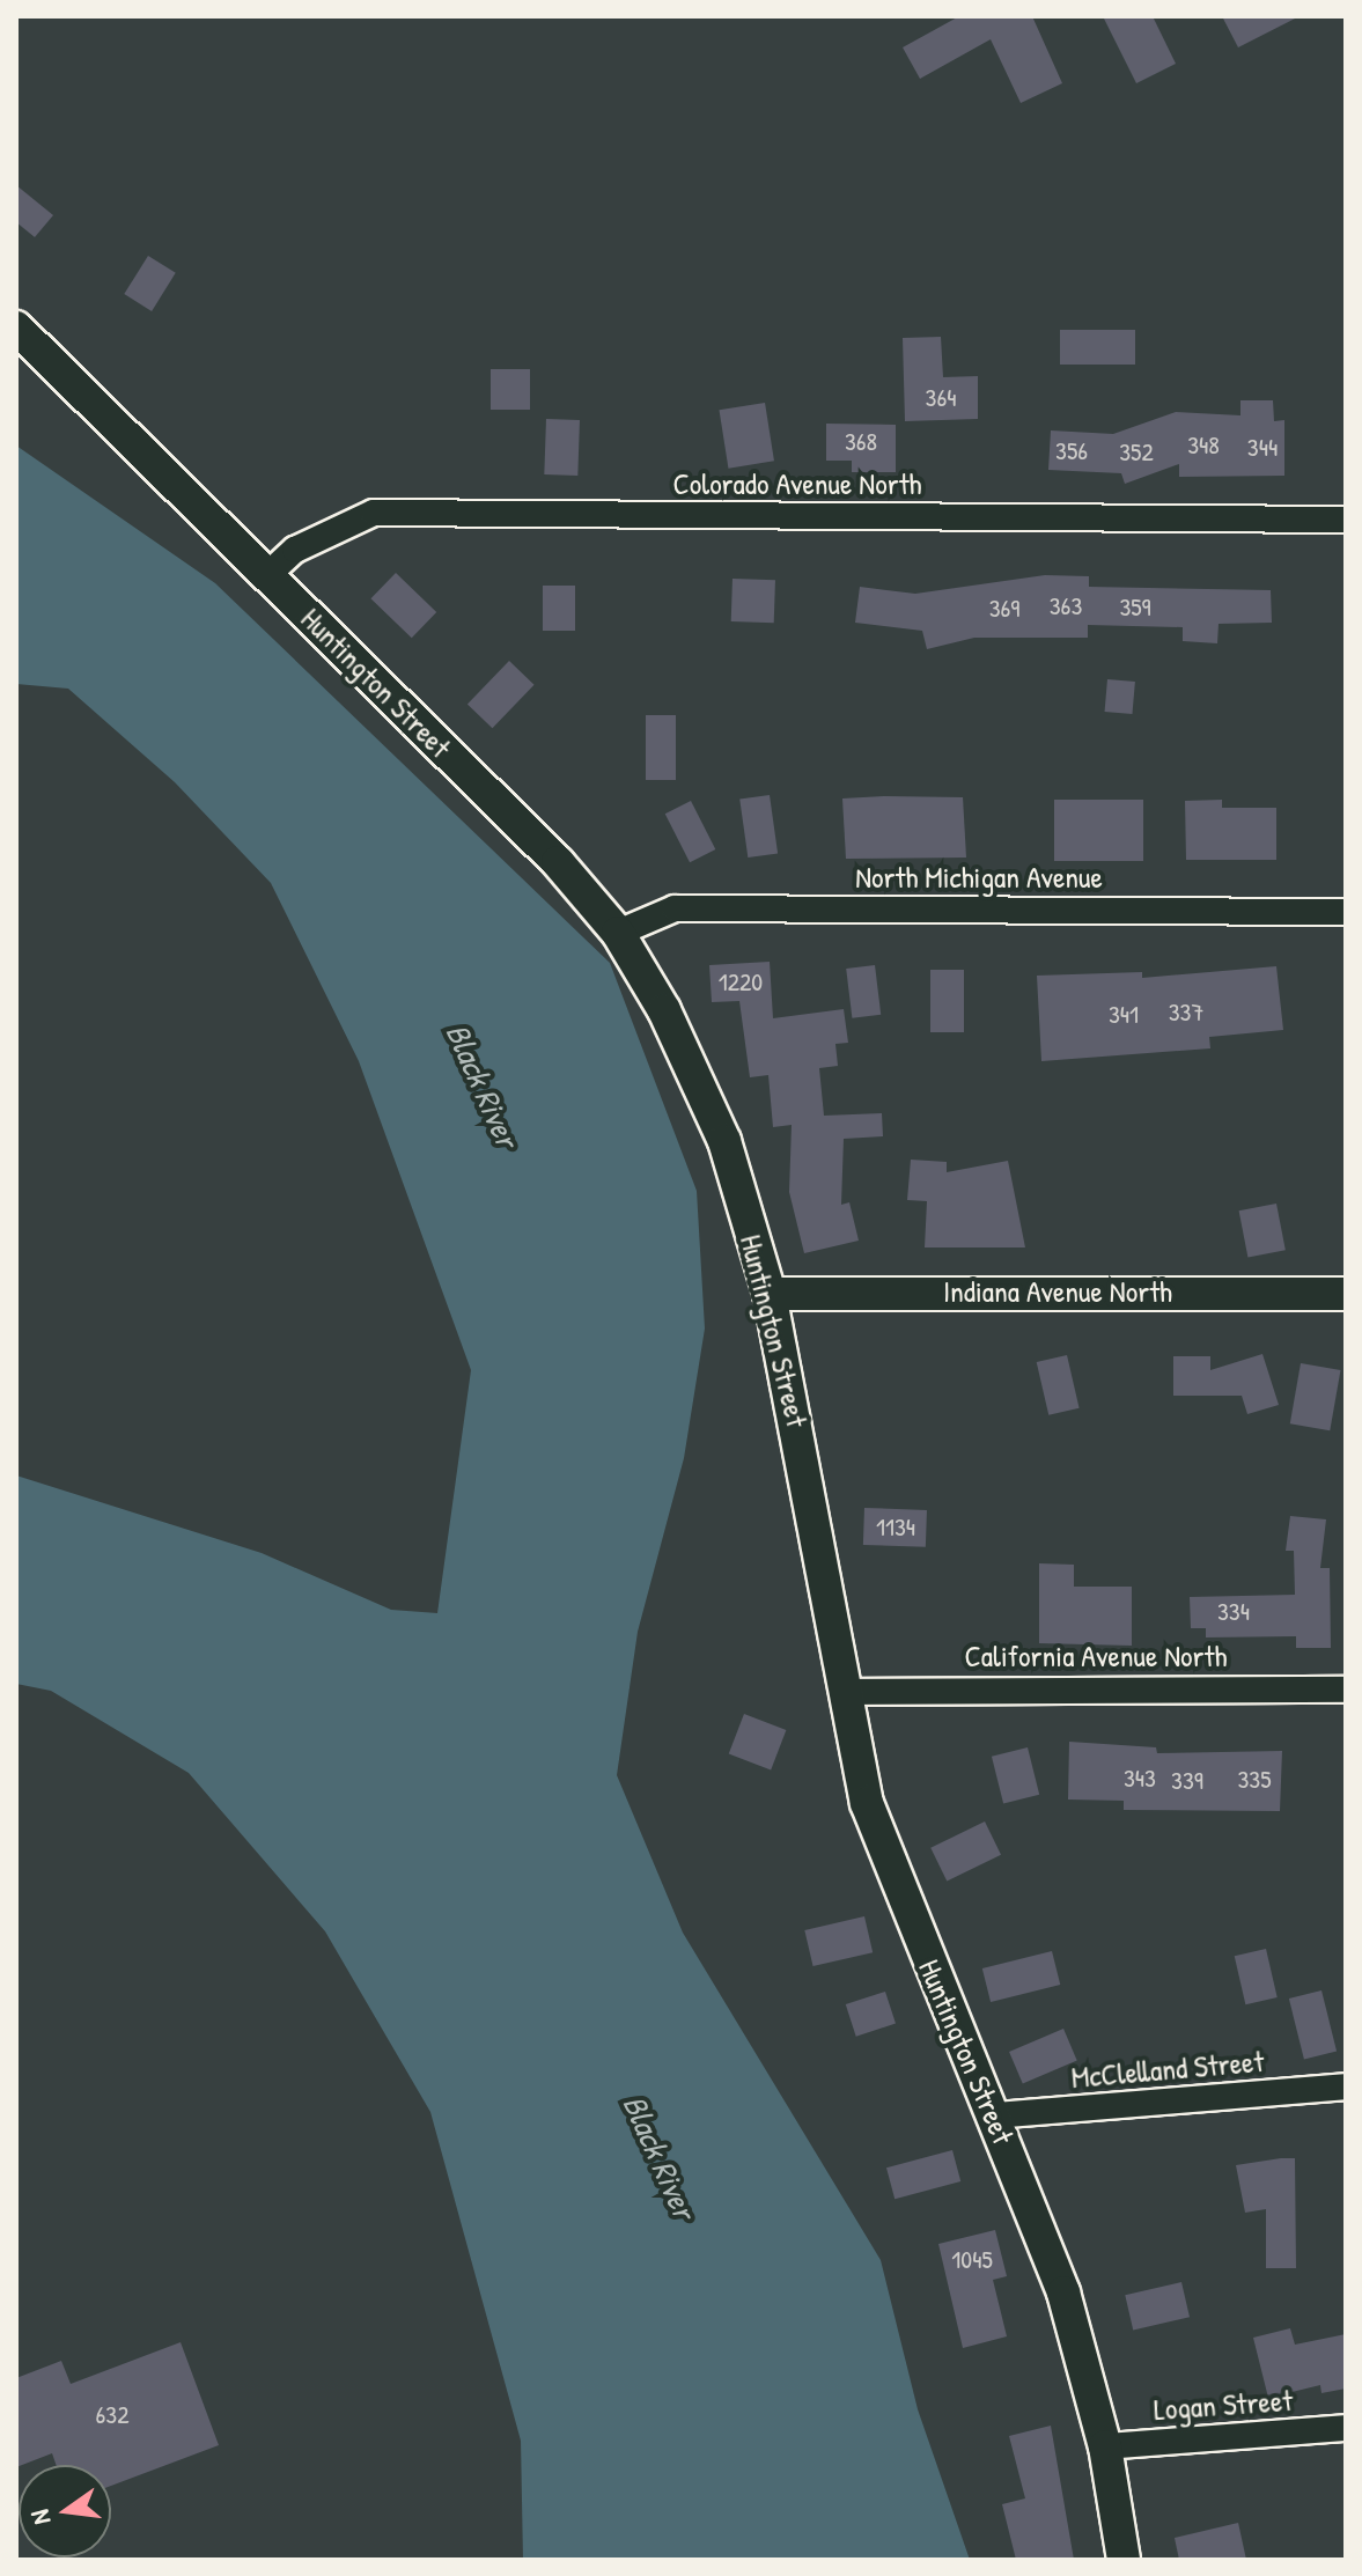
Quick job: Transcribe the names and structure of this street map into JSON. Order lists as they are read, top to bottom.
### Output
{
  "streets": {
    "street": [
      "Colorado Avenue North",
      "Huntington Street",
      "North Michigan Avenue",
      "Indiana Avenue North",
      "California Avenue North",
      "McClelland Street",
      "Logan Street"
    ]
  },
  "crossings": [
    ["Colorado Avenue North", "Huntington Street"],
    ["Huntington Street", "North Michigan Avenue"],
    ["Huntington Street", "Indiana Avenue North"],
    ["Huntington Street", "California Avenue North"],
    ["Huntington Street", "McClelland Street"],
    ["Huntington Street", "Logan Street"]
  ],
  "water": ["Black River"],
  "house_numbers": [
    "364",
    "368",
    "348",
    "344",
    "356",
    "352",
    "363",
    "359",
    "369",
    "1220",
    "337",
    "341",
    "1134",
    "334",
    "343",
    "335",
    "339",
    "1045",
    "632"
  ],
  "north": "left"
}
